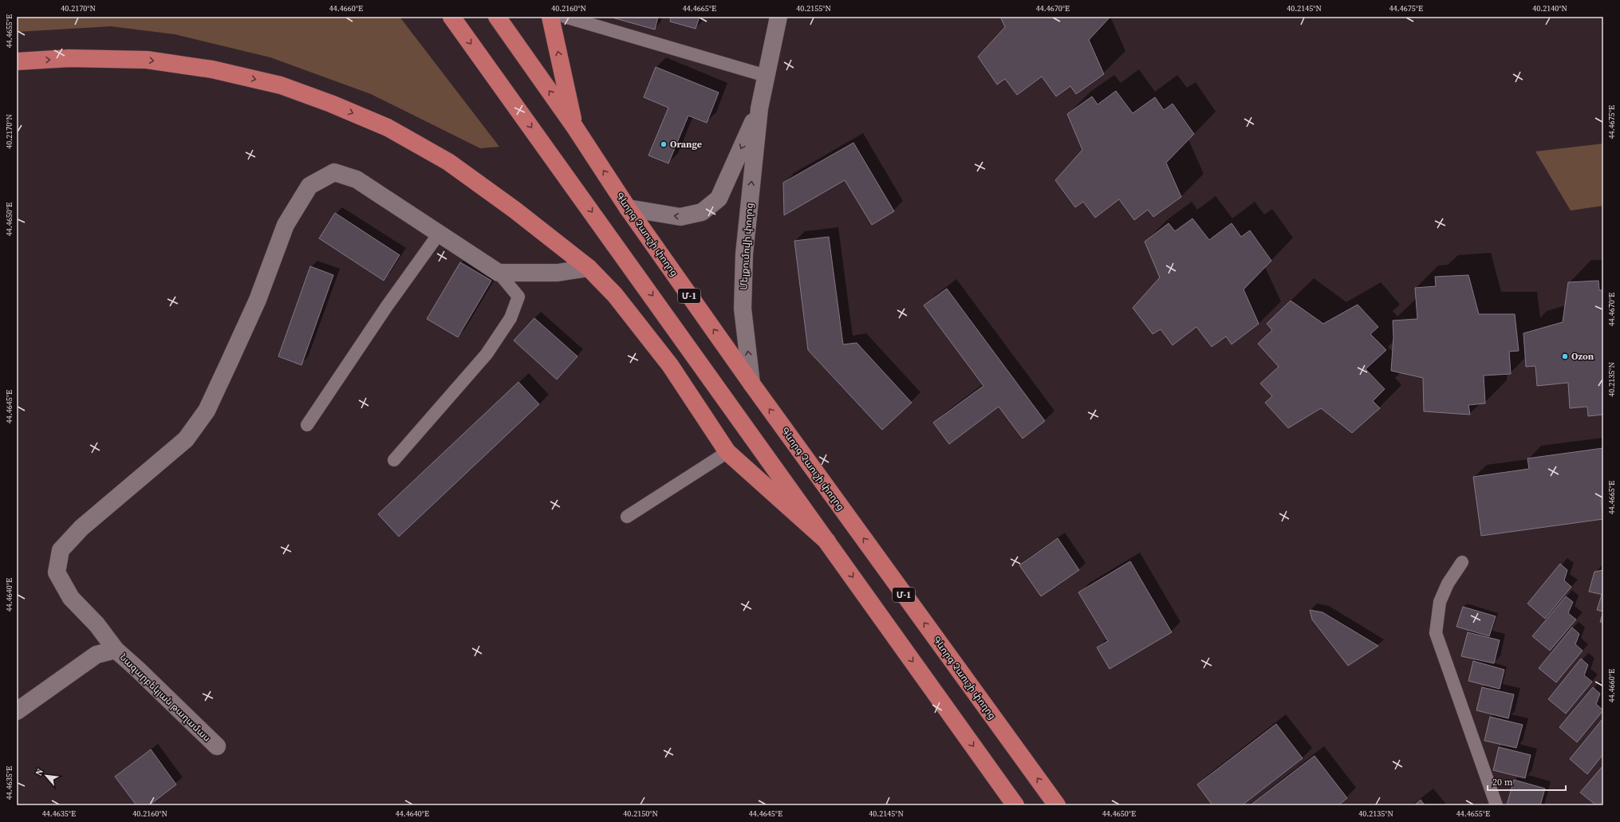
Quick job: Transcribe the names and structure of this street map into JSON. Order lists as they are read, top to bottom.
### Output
{
  "streets": {
    "highway": ["Գևորգ Չաուշի փողոց", "Մ-1"],
    "street": ["Մելքումովի փողոց", "Նազարբեկյան թաղամաս"]
  },
  "crossings": [
    ["Գևորգ Չաուշի փողոց", "Մելքումովի փողոց"]
  ],
  "places": ["Orange", "Ozon"],
  "scale_bar": "20 m",
  "north": "top left",
  "coordinates": [
    "40.2170°N",
    "44.4660°E",
    "40.2160°N",
    "44.4665°E",
    "40.2155°N",
    "44.4670°E",
    "40.2145°N",
    "44.4675°E",
    "40.2140°N",
    "44.4655°E",
    "44.4650°E",
    "40.2135°N",
    "44.4645°E",
    "44.4640°E",
    "44.4635°E",
    "40.2150°N"
  ]
}
